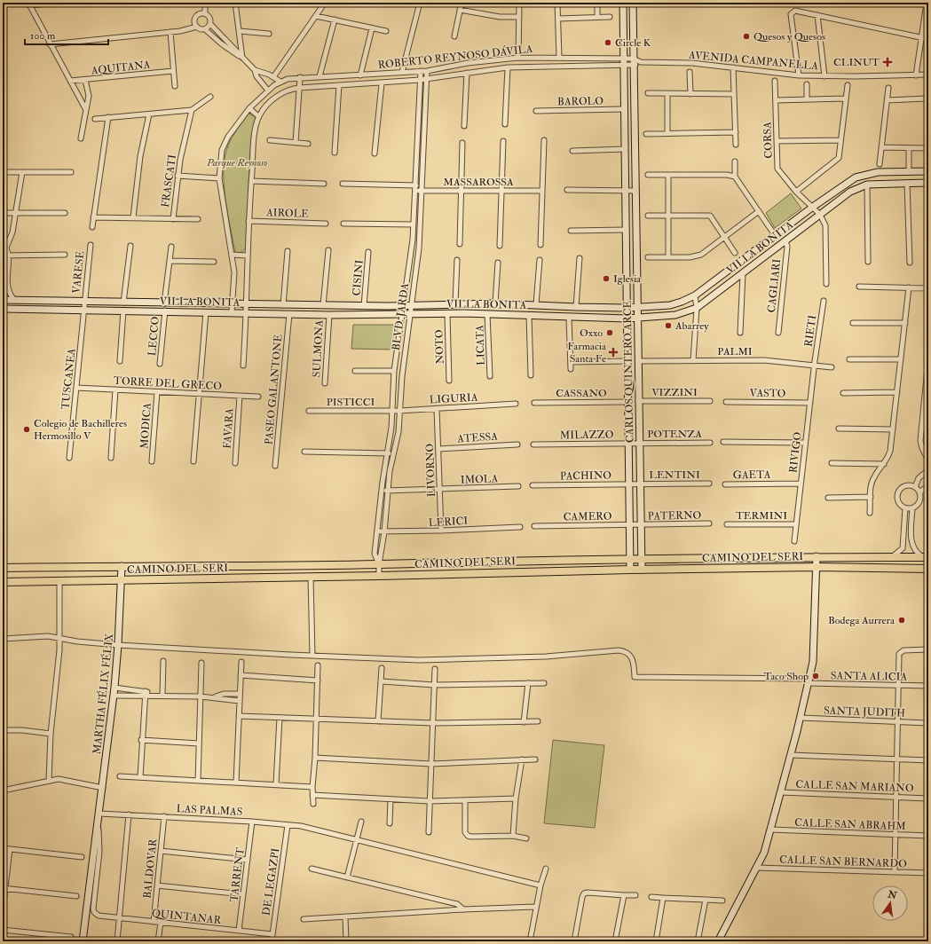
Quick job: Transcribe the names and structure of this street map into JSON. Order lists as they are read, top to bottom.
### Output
{
  "streets": {
    "main road": ["CAMINO DEL SERI"],
    "street": [
      "ROBERTO REYNOSO DÁVILA",
      "AVENIDA CAMPANELLA",
      "AQUITANA",
      "BAROLO",
      "CORSA",
      "FRASCATI",
      "MASSAROSSA",
      "AIROLE",
      "VILLA BONITA",
      "VARESE",
      "CISINI",
      "CAGLIARI",
      "BLVD. JARDA",
      "RIETI",
      "LECCO",
      "LICATA",
      "NOTO",
      "SULMONA",
      "PALMI",
      "CARLOS QUINTERO ARCE",
      "TUSCANEA",
      "TORRE DEL GRECO",
      "PASEO GALANTONE",
      "VIZZINI",
      "CASSANO",
      "VASTO",
      "LIGURIA",
      "PISTICCI",
      "MODICA",
      "FAVARA",
      "POTENZA",
      "MILAZZO",
      "ATESSA",
      "RIVIGO",
      "LIVORNO",
      "LENTINI",
      "GAETA",
      "PACHINO",
      "IMOLA",
      "PATERNO",
      "TERMINI",
      "CAMERO",
      "LERICI",
      "SANTA ALICIA",
      "MARTHA FÉLIX FÉLIX",
      "SANTA JUDITH",
      "CALLE SAN MARIANO",
      "LAS PALMAS",
      "CALLE SAN ABRAHM",
      "CALLE SAN BERNARDO",
      "BALDOVAR",
      "TARRENT",
      "DE LEGAZPI",
      "QUINTANAR"
    ]
  },
  "crossings": [
    ["ROBERTO REYNOSO DÁVILA", "AVENIDA CAMPANELLA"],
    ["ROBERTO REYNOSO DÁVILA", "VILLA BONITA"],
    ["ROBERTO REYNOSO DÁVILA", "BLVD. JARDA"],
    ["ROBERTO REYNOSO DÁVILA", "CARLOS QUINTERO ARCE"],
    ["AVENIDA CAMPANELLA", "CARLOS QUINTERO ARCE"],
    ["BAROLO", "CARLOS QUINTERO ARCE"],
    ["CORSA", "VILLA BONITA"],
    ["MASSAROSSA", "BLVD. JARDA"],
    ["VILLA BONITA", "VARESE"],
    ["VILLA BONITA", "CISINI"],
    ["VILLA BONITA", "CAGLIARI"],
    ["VILLA BONITA", "BLVD. JARDA"],
    ["VILLA BONITA", "LECCO"],
    ["VILLA BONITA", "LICATA"],
    ["VILLA BONITA", "NOTO"],
    ["VILLA BONITA", "SULMONA"],
    ["VILLA BONITA", "CARLOS QUINTERO ARCE"],
    ["VILLA BONITA", "TUSCANEA"],
    ["VILLA BONITA", "PASEO GALANTONE"],
    ["VARESE", "TUSCANEA"],
    ["BLVD. JARDA", "LIGURIA"],
    ["BLVD. JARDA", "PISTICCI"],
    ["BLVD. JARDA", "IMOLA"],
    ["BLVD. JARDA", "LERICI"],
    ["BLVD. JARDA", "CAMINO DEL SERI"],
    ["RIETI", "PALMI"],
    ["RIETI", "RIVIGO"],
    ["PALMI", "CARLOS QUINTERO ARCE"],
    ["PALMI", "RIVIGO"],
    ["CARLOS QUINTERO ARCE", "VIZZINI"],
    ["CARLOS QUINTERO ARCE", "CASSANO"],
    ["CARLOS QUINTERO ARCE", "POTENZA"],
    ["CARLOS QUINTERO ARCE", "MILAZZO"],
    ["CARLOS QUINTERO ARCE", "LENTINI"],
    ["CARLOS QUINTERO ARCE", "PACHINO"],
    ["CARLOS QUINTERO ARCE", "PATERNO"],
    ["CARLOS QUINTERO ARCE", "CAMERO"],
    ["CARLOS QUINTERO ARCE", "CAMINO DEL SERI"],
    ["TUSCANEA", "TORRE DEL GRECO"],
    ["TORRE DEL GRECO", "MODICA"],
    ["TORRE DEL GRECO", "FAVARA"],
    ["VASTO", "RIVIGO"],
    ["LIGURIA", "PISTICCI"],
    ["LIGURIA", "LIVORNO"],
    ["POTENZA", "MILAZZO"],
    ["ATESSA", "LIVORNO"],
    ["RIVIGO", "GAETA"],
    ["RIVIGO", "TERMINI"],
    ["LIVORNO", "IMOLA"],
    ["LIVORNO", "LERICI"],
    ["LENTINI", "PACHINO"],
    ["PATERNO", "CAMERO"],
    ["CAMINO DEL SERI", "MARTHA FÉLIX FÉLIX"],
    ["MARTHA FÉLIX FÉLIX", "LAS PALMAS"],
    ["MARTHA FÉLIX FÉLIX", "QUINTANAR"],
    ["LAS PALMAS", "BALDOVAR"],
    ["LAS PALMAS", "TARRENT"],
    ["LAS PALMAS", "DE LEGAZPI"],
    ["BALDOVAR", "QUINTANAR"],
    ["TARRENT", "QUINTANAR"],
    ["DE LEGAZPI", "QUINTANAR"]
  ],
  "parks": ["Parque Reynoso"],
  "places": {
    "other": [
      "Quesos y Quesos",
      "Circle K",
      "Iglesia",
      "Abarrey",
      "Oxxo",
      "Colegio de Bachilleres Hermosillo V",
      "Bodega Aurrera",
      "Taco Shop"
    ],
    "health": ["CLINUT", "Farmacia Santa Fe"]
  },
  "scale_bar": "100 m",
  "north": "top"
}
